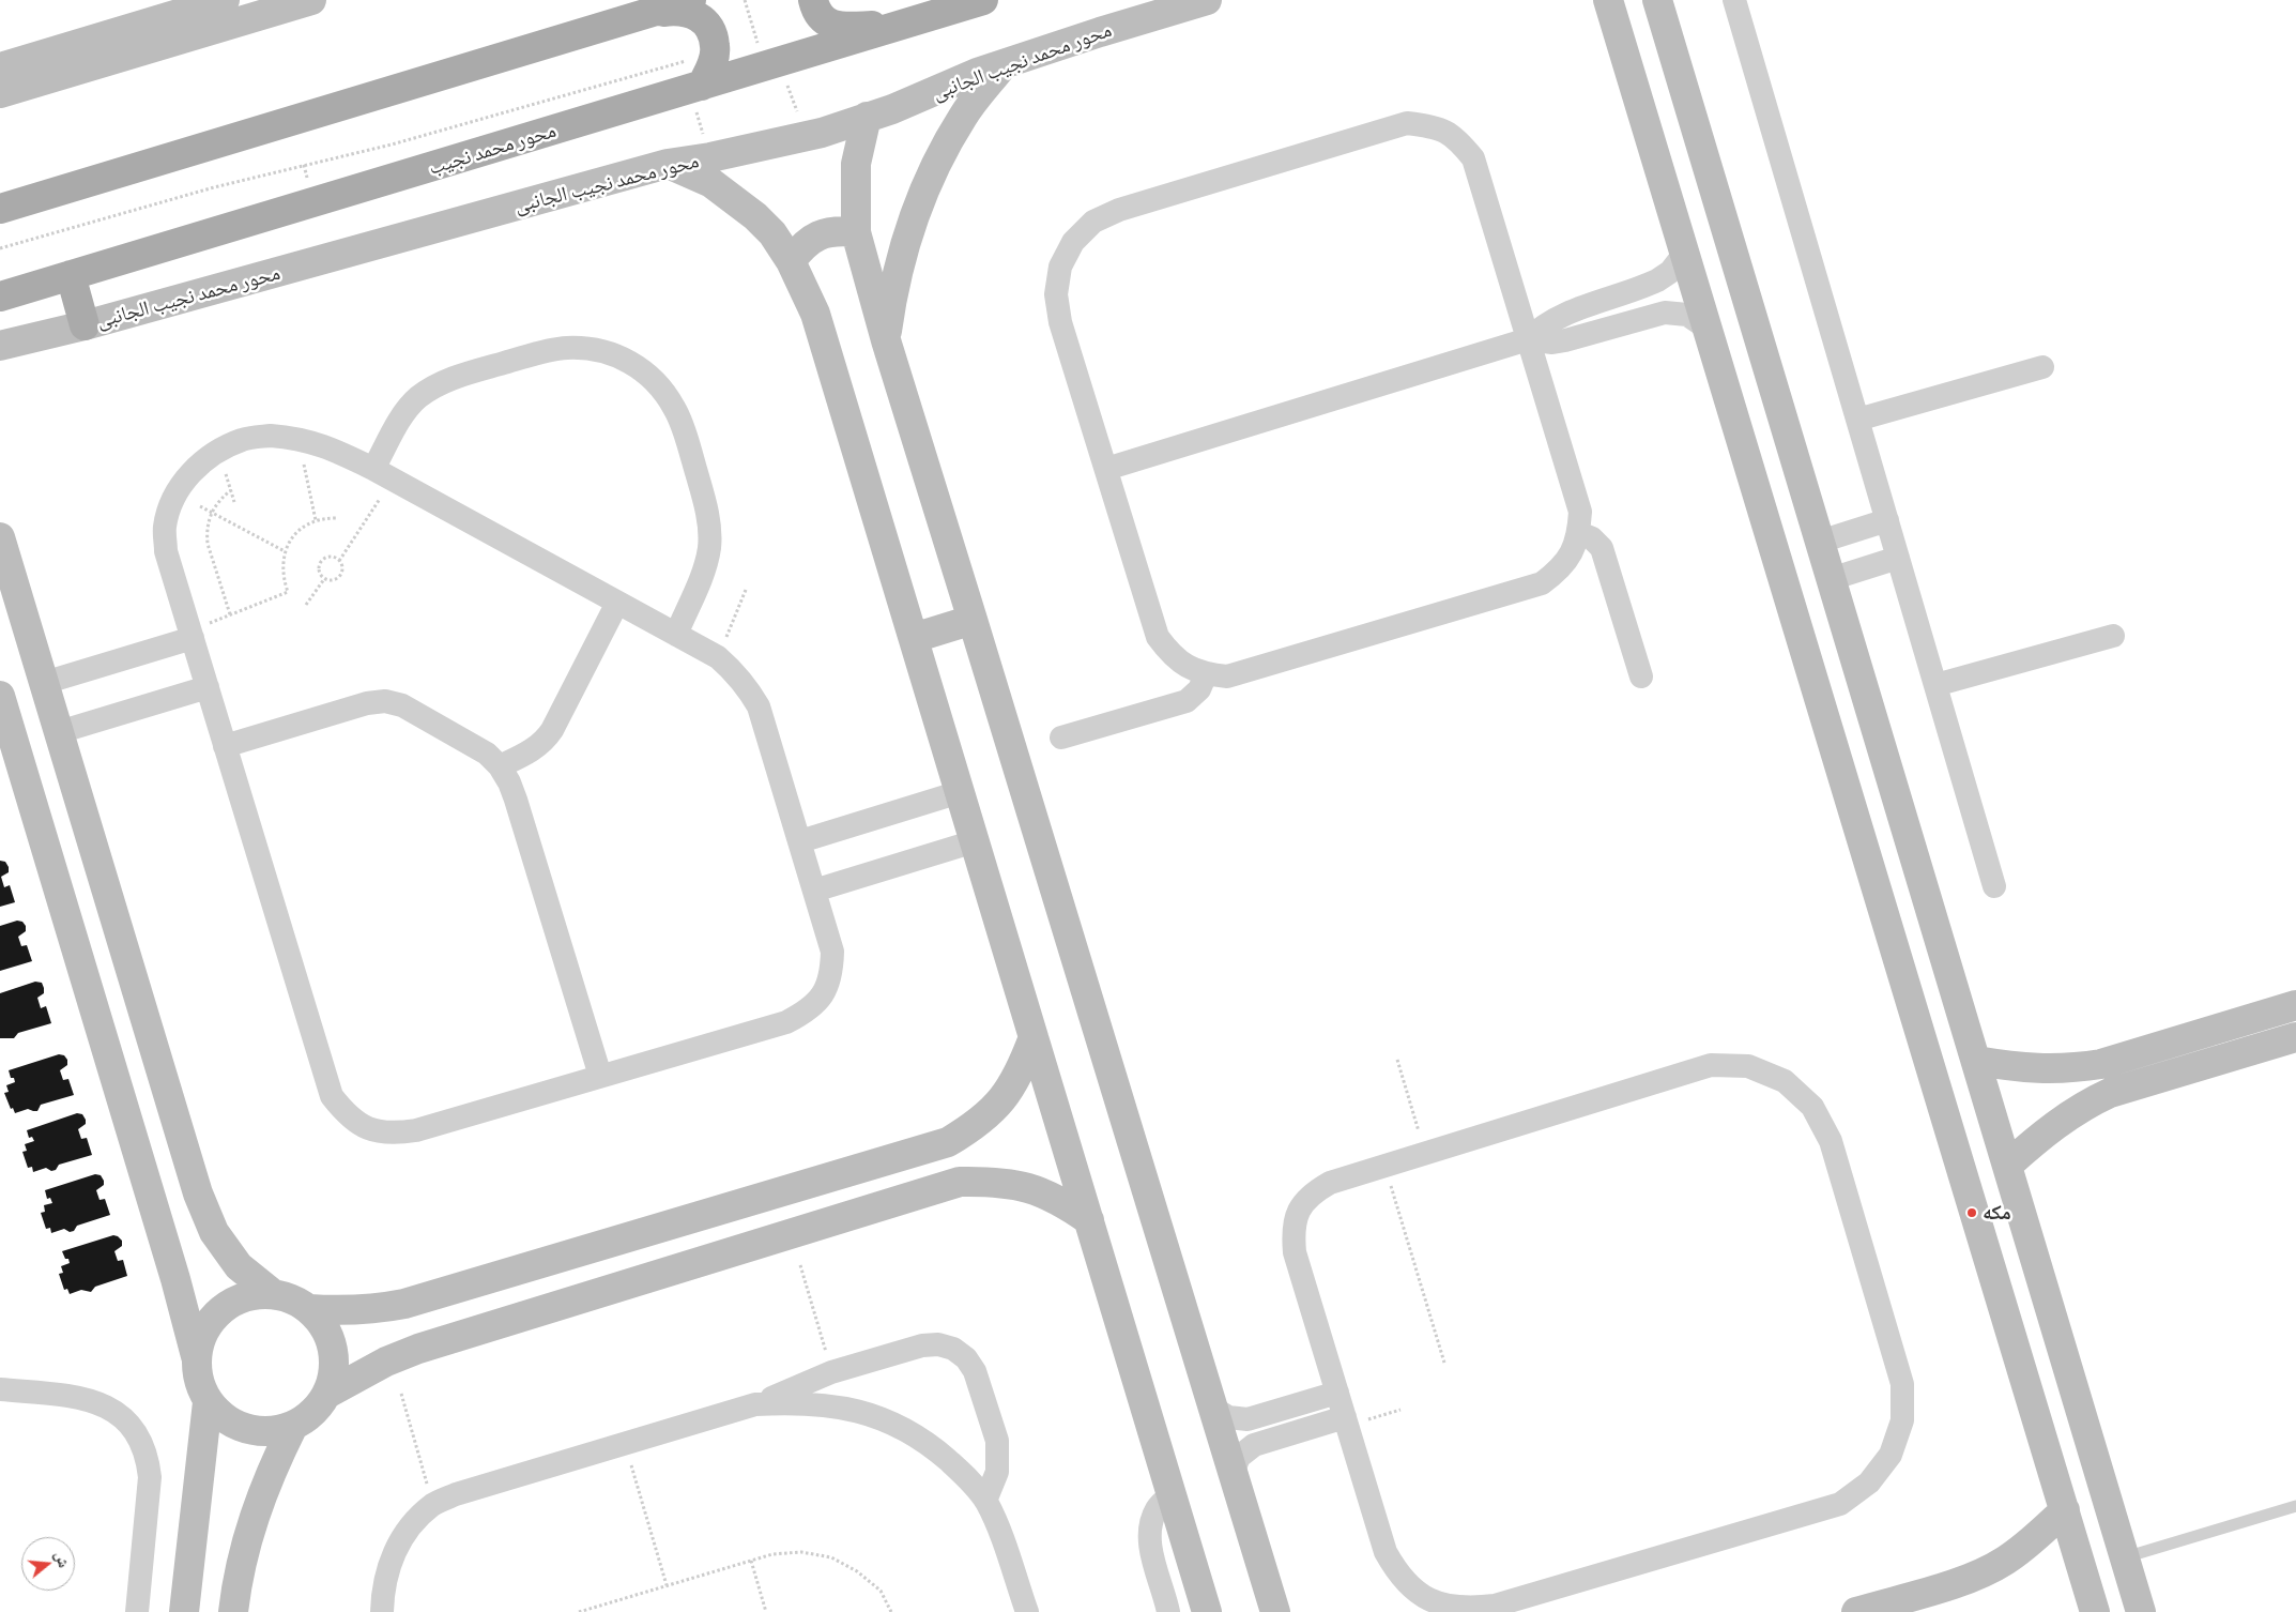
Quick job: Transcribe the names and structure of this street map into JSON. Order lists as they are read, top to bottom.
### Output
{
  "streets": {
    "main road": ["محور محمد نجيب"],
    "street": ["محور محمد نجيب الجانبى"]
  },
  "places": ["مكه"],
  "north": "right"
}
